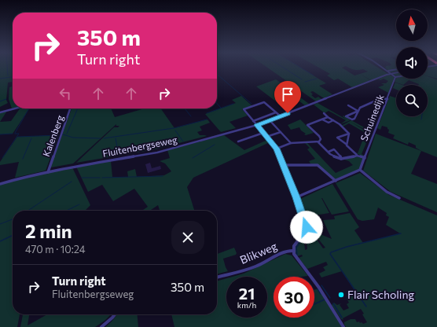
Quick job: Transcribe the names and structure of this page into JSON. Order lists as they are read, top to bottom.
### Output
{
  "streets": {
    "street": [
      "Schuinedijk",
      "Kalenberg",
      "Fluitenbergseweg",
      "Blikweg"
    ]
  },
  "crossings": [
    ["Kalenberg", "Fluitenbergseweg"]
  ],
  "places": ["Flair Scholing"],
  "north": "top",
  "page": {
    "turn": ["350 m", "Turn right"],
    "heading": ["2 min", "470 m · 10:24"],
    "list": [
      {
        "name": "Turn right",
        "note": "Fluitenbergseweg",
        "value": "350 m"
      }
    ],
    "speed": "21 km/h",
    "limit": "30"
  }
}
